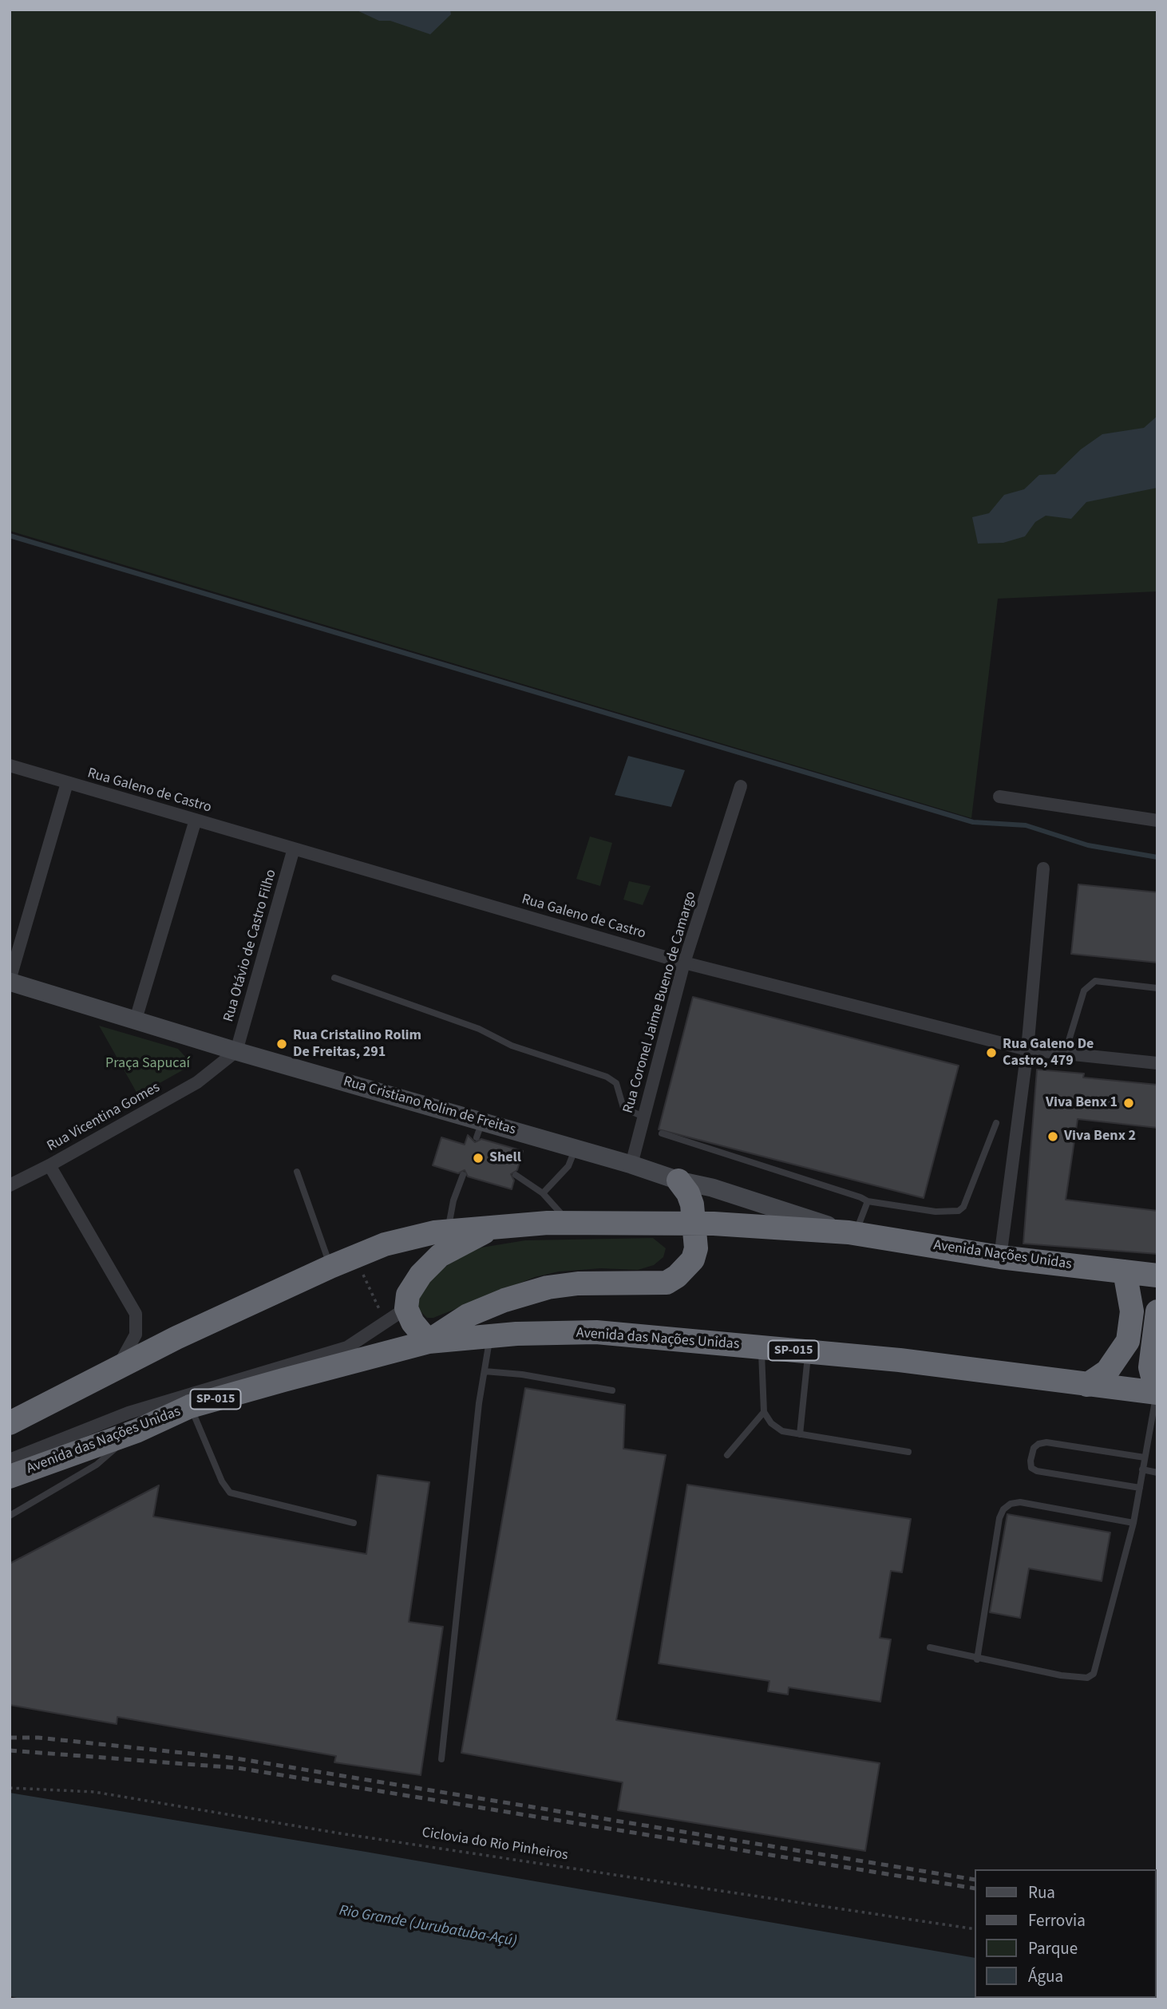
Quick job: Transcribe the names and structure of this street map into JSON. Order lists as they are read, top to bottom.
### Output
{
  "streets": {
    "highway": ["Avenida Nações Unidas", "Avenida das Nações Unidas", "SP-015"],
    "street": [
      "Rua Galeno de Castro",
      "Rua Otávio de Castro Filho",
      "Rua Coronel Jaime Bueno de Camargo",
      "Rua Cristiano Rolim de Freitas",
      "Rua Vicentina Gomes"
    ],
    "path": ["Ciclovia do Rio Pinheiros"]
  },
  "crossings": [
    ["Rua Galeno de Castro", "Rua Otávio de Castro Filho"],
    ["Rua Galeno de Castro", "Rua Coronel Jaime Bueno de Camargo"],
    ["Rua Otávio de Castro Filho", "Rua Cristiano Rolim de Freitas"],
    ["Rua Otávio de Castro Filho", "Rua Vicentina Gomes"],
    ["Rua Coronel Jaime Bueno de Camargo", "Rua Cristiano Rolim de Freitas"],
    ["Rua Cristiano Rolim de Freitas", "Rua Vicentina Gomes"],
    ["Rua Cristiano Rolim de Freitas", "Avenida Nações Unidas"]
  ],
  "water": ["Rio Grande (Jurubatuba-Açú)"],
  "parks": ["Praça Sapucaí"],
  "places": [
    "Rua Cristalino Rolim De Freitas, 291",
    "Rua Galeno De Castro, 479",
    "Viva Benx 1",
    "Viva Benx 2",
    "Shell"
  ],
  "legend": [
    "Rua",
    "Ferrovia",
    "Parque",
    "Água"
  ]
}
